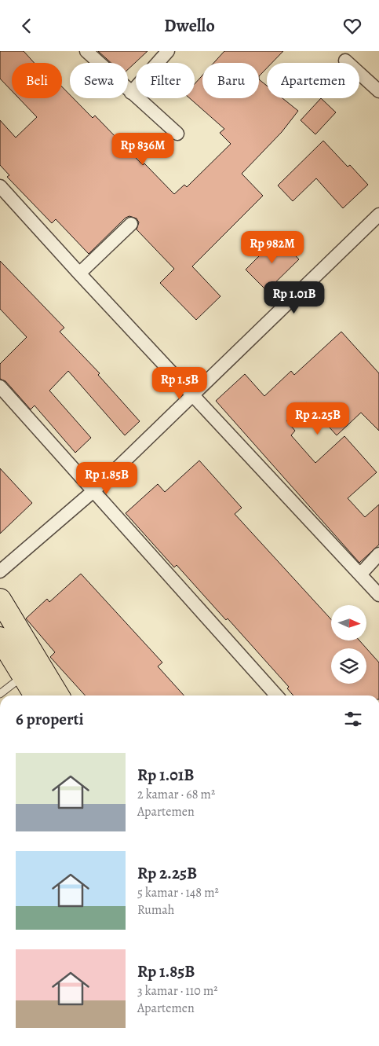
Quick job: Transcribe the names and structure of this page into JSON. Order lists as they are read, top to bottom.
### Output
{
  "north": "right",
  "page": {
    "header": "Dwello",
    "chip": [
      "Beli",
      "Sewa",
      "Filter",
      "Baru",
      "Apartemen"
    ],
    "price": [
      "Rp 836M",
      "Rp 982M",
      "Rp 1.01B",
      "Rp 1.5B",
      "Rp 2.25B",
      "Rp 1.85B"
    ],
    "heading": "6 properti",
    "list": [
      {
        "name": "Rp 1.01B",
        "note": "2 kamar · 68 m² · Apartemen"
      },
      {
        "name": "Rp 2.25B",
        "note": "5 kamar · 148 m² · Rumah"
      },
      {
        "name": "Rp 1.85B",
        "note": "3 kamar · 110 m² · Apartemen"
      }
    ]
  }
}
